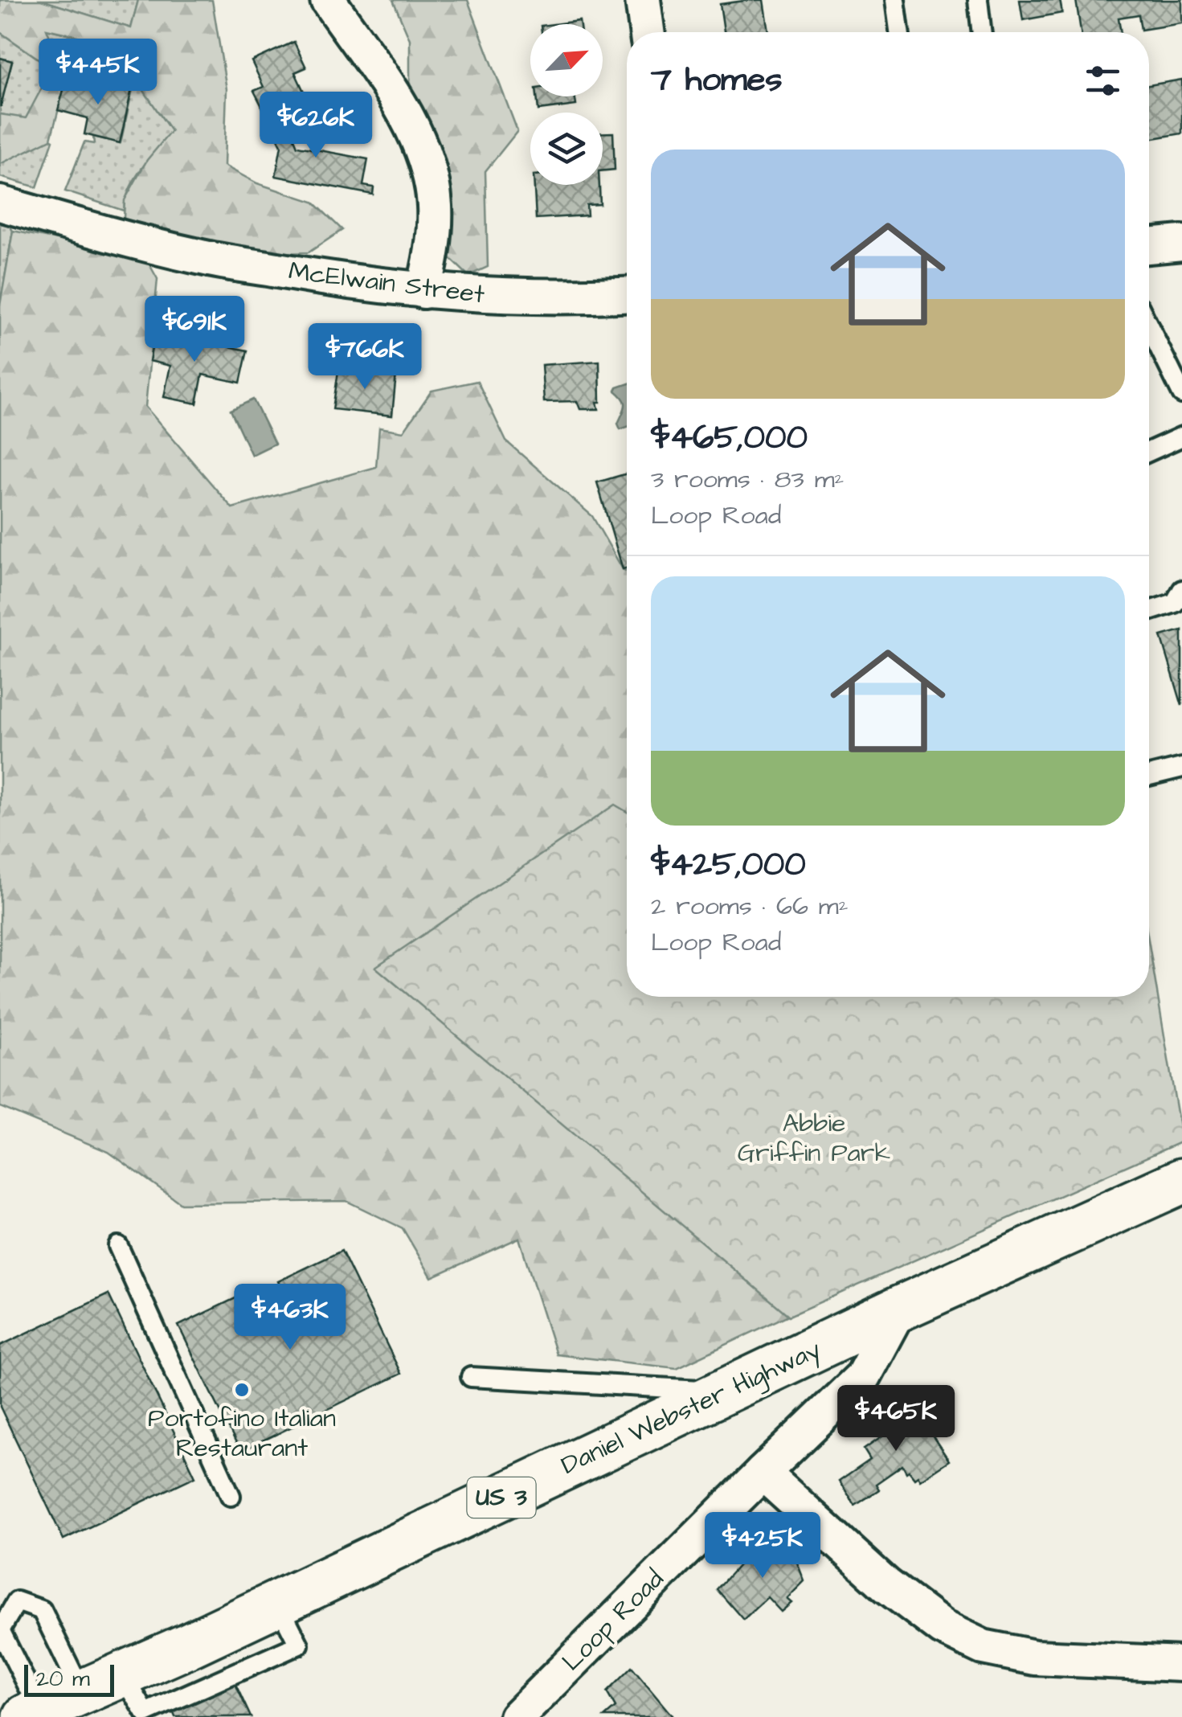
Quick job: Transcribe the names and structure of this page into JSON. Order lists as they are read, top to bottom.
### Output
{
  "streets": {
    "main road": ["Daniel Webster Highway", "US 3"],
    "street": ["McElwain Street", "Loop Road"]
  },
  "crossings": [
    ["Daniel Webster Highway", "Loop Road"]
  ],
  "parks": ["Abbie Griffin Park"],
  "places": ["Portofino Italian Restaurant"],
  "scale_bar": "20 m",
  "north": "top right",
  "page": {
    "heading": "7 homes",
    "price": [
      "$445K",
      "$626K",
      "$691K",
      "$766K",
      "$463K",
      "$465K",
      "$425K"
    ],
    "list": [
      {
        "name": "$465,000",
        "note": "3 rooms · 83 m² · Loop Road"
      },
      {
        "name": "$425,000",
        "note": "2 rooms · 66 m² · Loop Road"
      }
    ],
    "scale": "20 m"
  }
}
